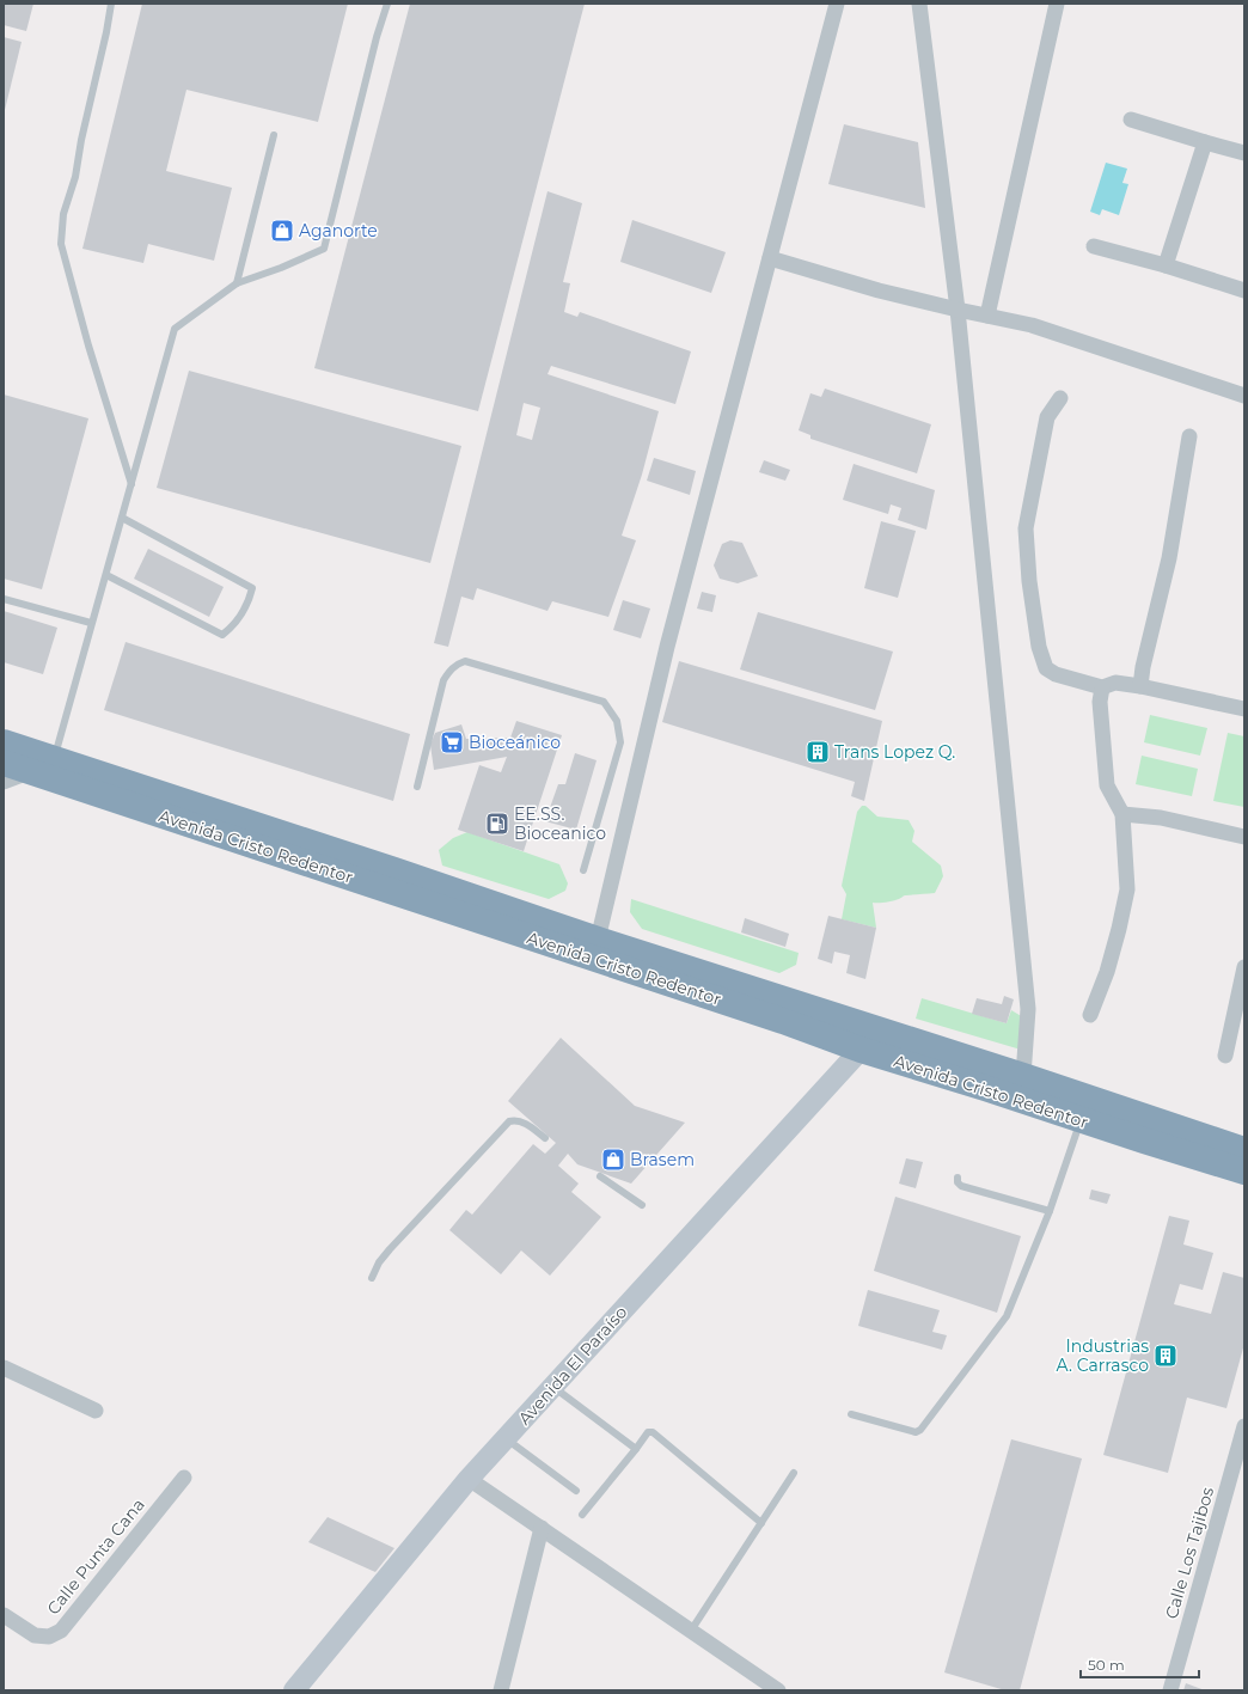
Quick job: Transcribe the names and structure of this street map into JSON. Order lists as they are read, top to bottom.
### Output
{
  "streets": {
    "highway": ["Avenida Cristo Redentor"],
    "street": ["Avenida El Paraíso", "Calle Los Tajibos", "Calle Punta Cana"]
  },
  "crossings": [
    ["Avenida Cristo Redentor", "Avenida El Paraíso"]
  ],
  "places": {
    "shop": ["Aganorte", "Brasem"],
    "supermarket": ["Bioceánico"],
    "building": ["Trans Lopez Q.", "Industrias A. Carrasco"],
    "fuel station": ["EE.SS. Bioceanico"]
  },
  "scale_bar": "50 m"
}
